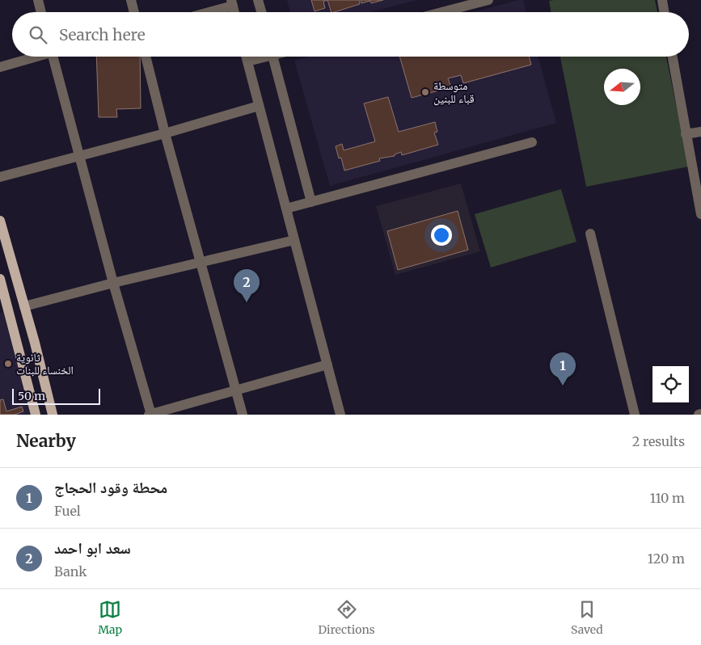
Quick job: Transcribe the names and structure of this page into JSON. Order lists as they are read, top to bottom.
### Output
{
  "places": ["متوسطة قباء للبنين", "ثانوية الخنساء للبنات"],
  "scale_bar": "50 m",
  "north": "left",
  "page": {
    "search": "Search here",
    "pins": ["2", "1"],
    "scale": "50 m",
    "heading": ["Nearby", "2 results"],
    "list": [
      {
        "mark": "1",
        "name": "محطة وقود الحجاج",
        "note": "Fuel",
        "value": "110 m"
      },
      {
        "mark": "2",
        "name": "سعد ابو احمد",
        "note": "Bank",
        "value": "120 m"
      }
    ],
    "nav": ["Map", "Directions", "Saved"]
  }
}
